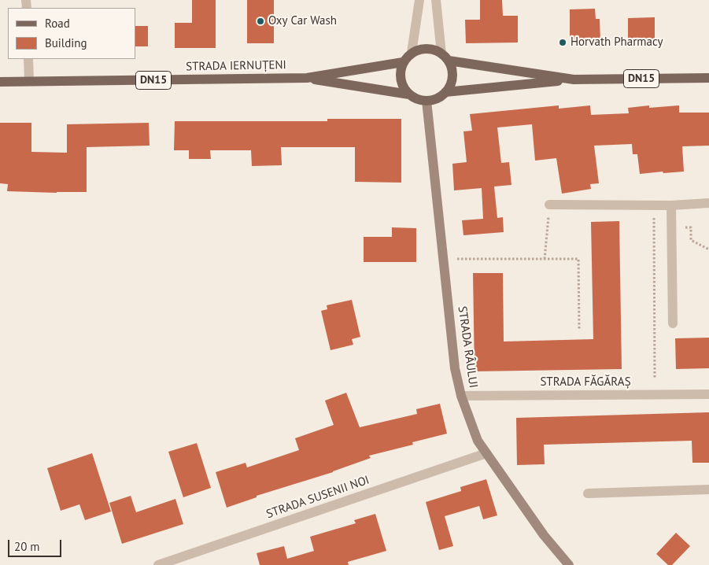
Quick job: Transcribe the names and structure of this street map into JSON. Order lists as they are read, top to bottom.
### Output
{
  "streets": {
    "main road": ["STRADA IERNUȚENI", "DN15", "STRADA RÂULUI"],
    "street": ["STRADA FĂGĂRAȘ", "STRADA SUSENII NOI"]
  },
  "crossings": [
    ["STRADA IERNUȚENI", "DN15"],
    ["STRADA IERNUȚENI", "STRADA RÂULUI"],
    ["DN15", "STRADA RÂULUI"],
    ["STRADA RÂULUI", "STRADA FĂGĂRAȘ"],
    ["STRADA RÂULUI", "STRADA SUSENII NOI"]
  ],
  "places": ["Oxy Car Wash", "Horvath Pharmacy"],
  "legend": ["Road", "Building"],
  "scale_bar": "20 m"
}
